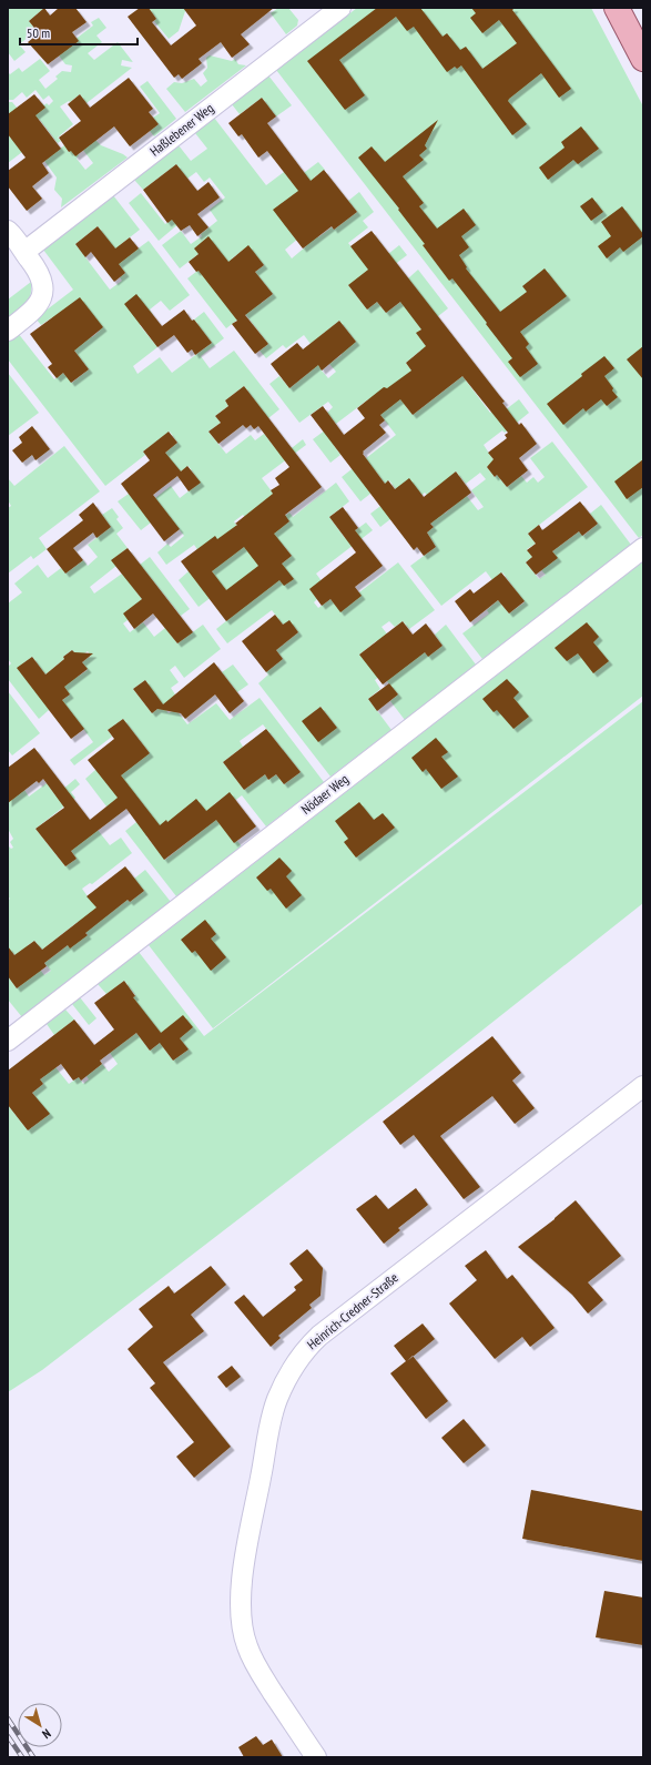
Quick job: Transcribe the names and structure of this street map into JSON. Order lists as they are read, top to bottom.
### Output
{
  "streets": {
    "street": ["Haßlebener Weg", "Nödaer Weg", "Heinrich-Credner-Straße"]
  },
  "scale_bar": "50 m",
  "north": "bottom right"
}
